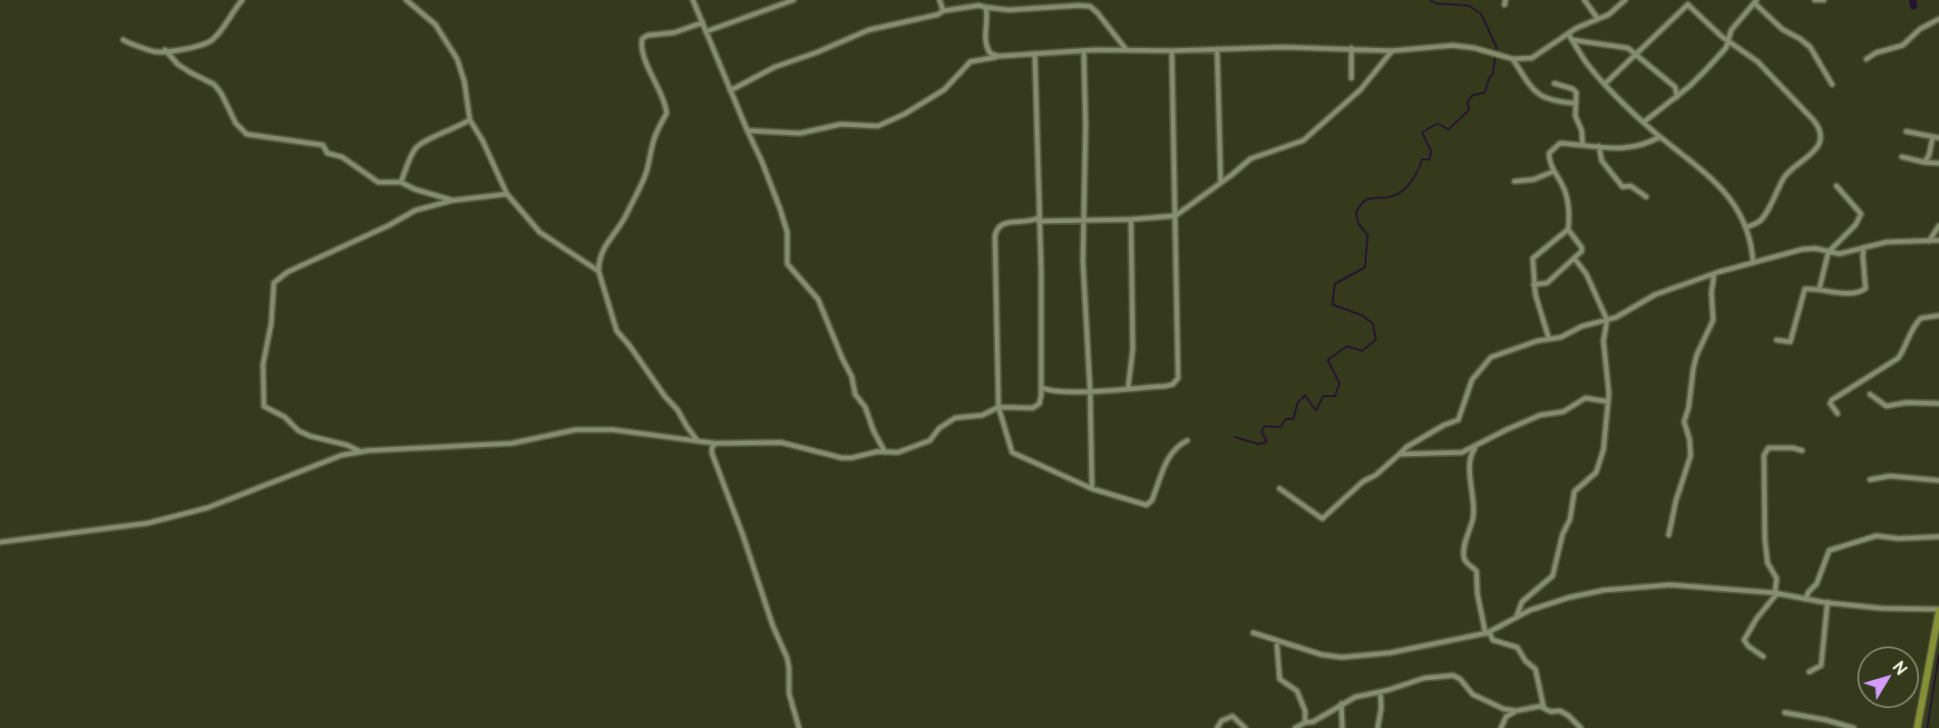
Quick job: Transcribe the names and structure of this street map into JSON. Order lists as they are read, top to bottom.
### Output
{
  "north": "top right"
}
